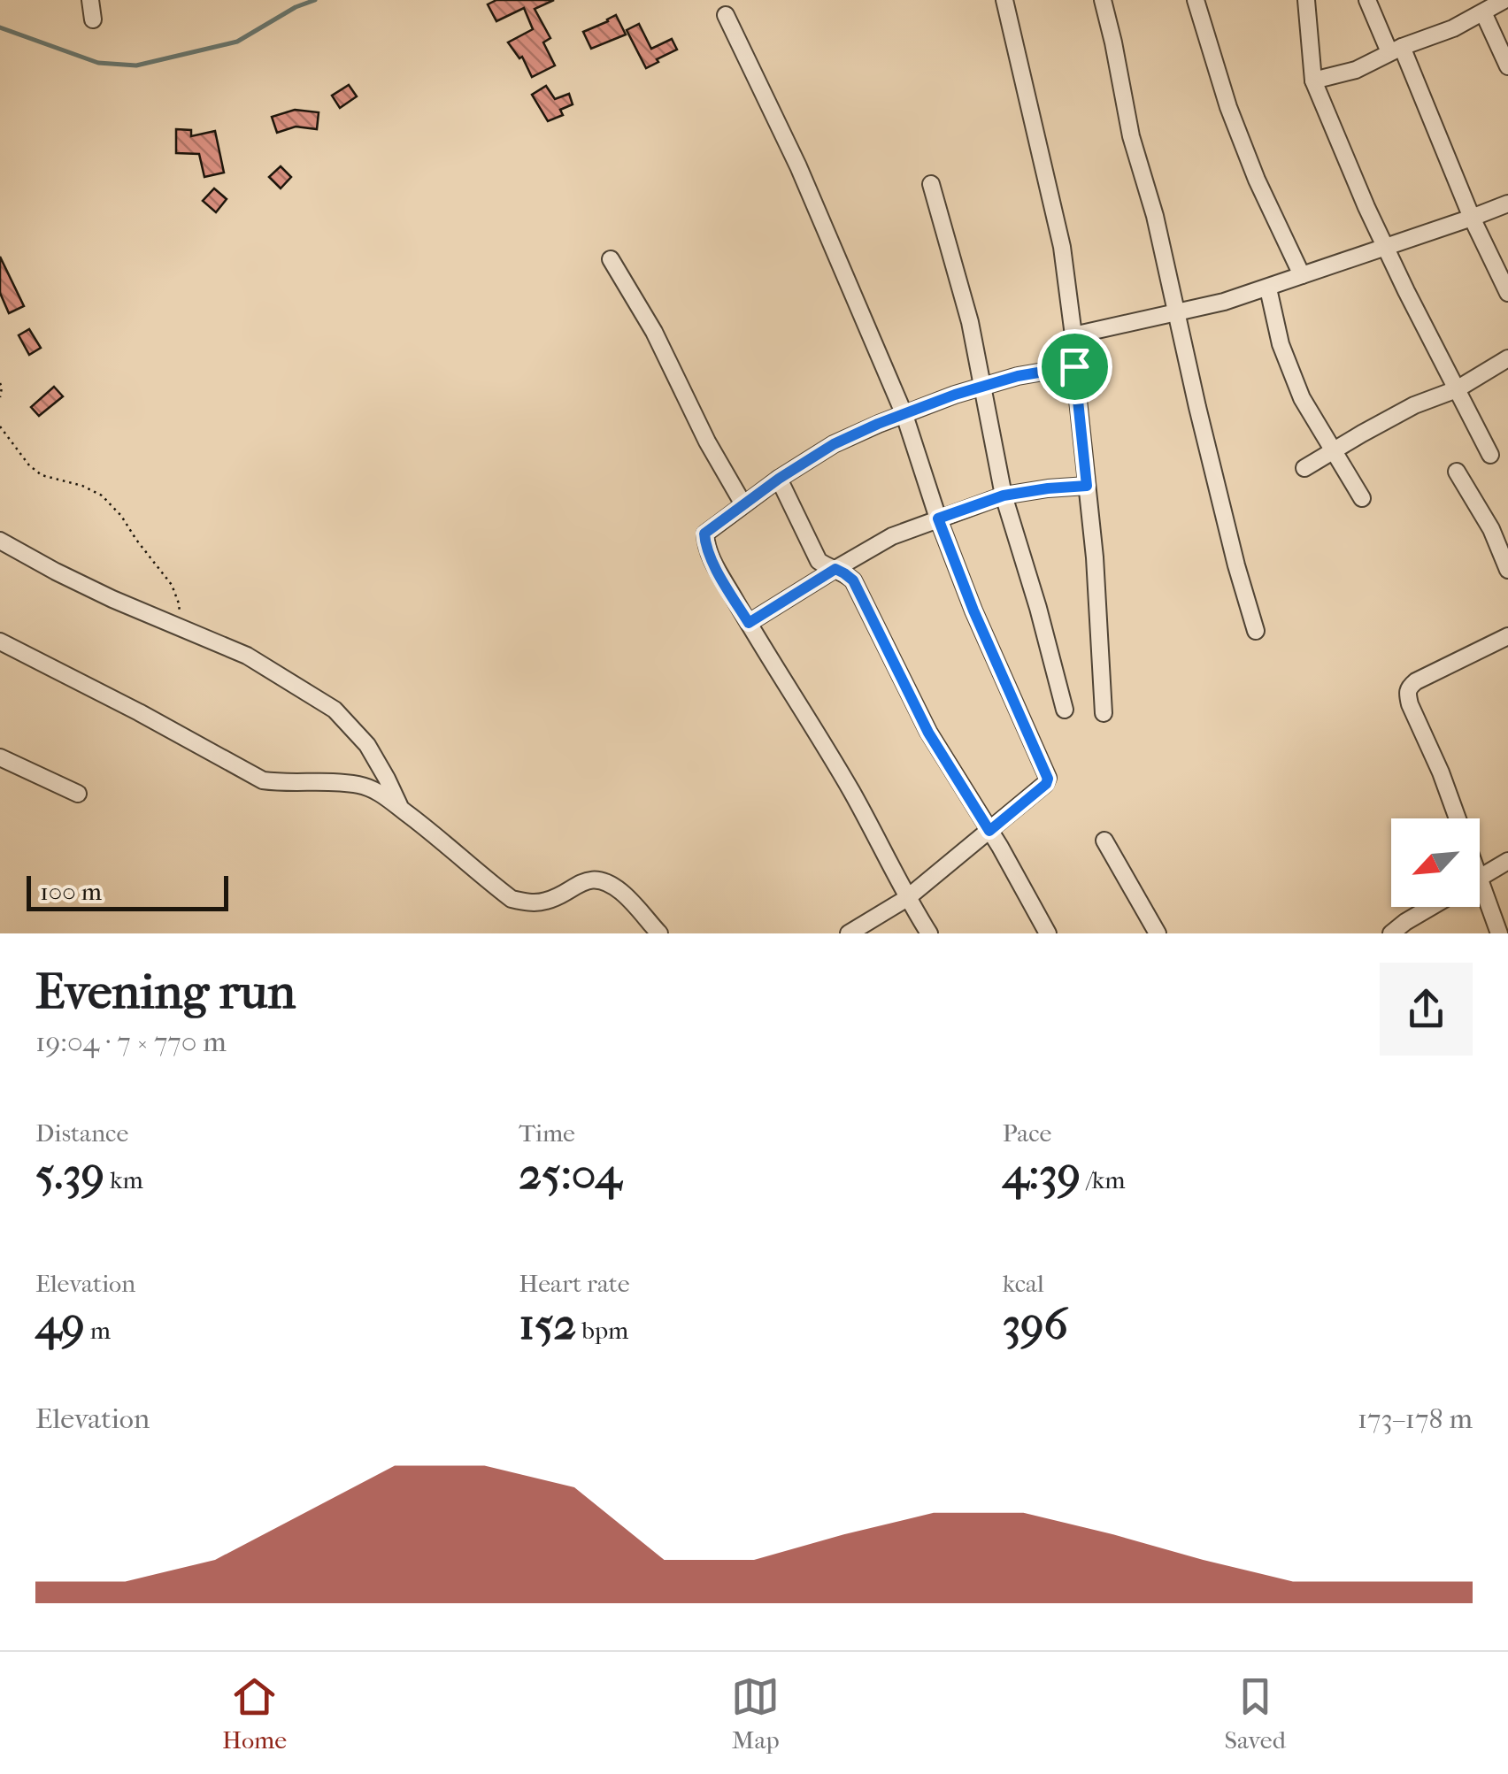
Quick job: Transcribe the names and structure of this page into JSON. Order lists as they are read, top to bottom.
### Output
{
  "scale_bar": "100 m",
  "north": "bottom left",
  "page": {
    "scale": "100 m",
    "heading": ["Evening run", "19:04 · 7 × 770 m"],
    "stats": [
      ["Distance", "5.39 km"],
      ["Time", "25:04"],
      ["Pace", "4:39 /km"],
      ["Elevation", "49 m"],
      ["Heart rate", "152 bpm"],
      ["kcal", "396"]
    ],
    "chart": ["Elevation", "173–178 m"],
    "tabs": ["Home", "Map", "Saved"]
  }
}
